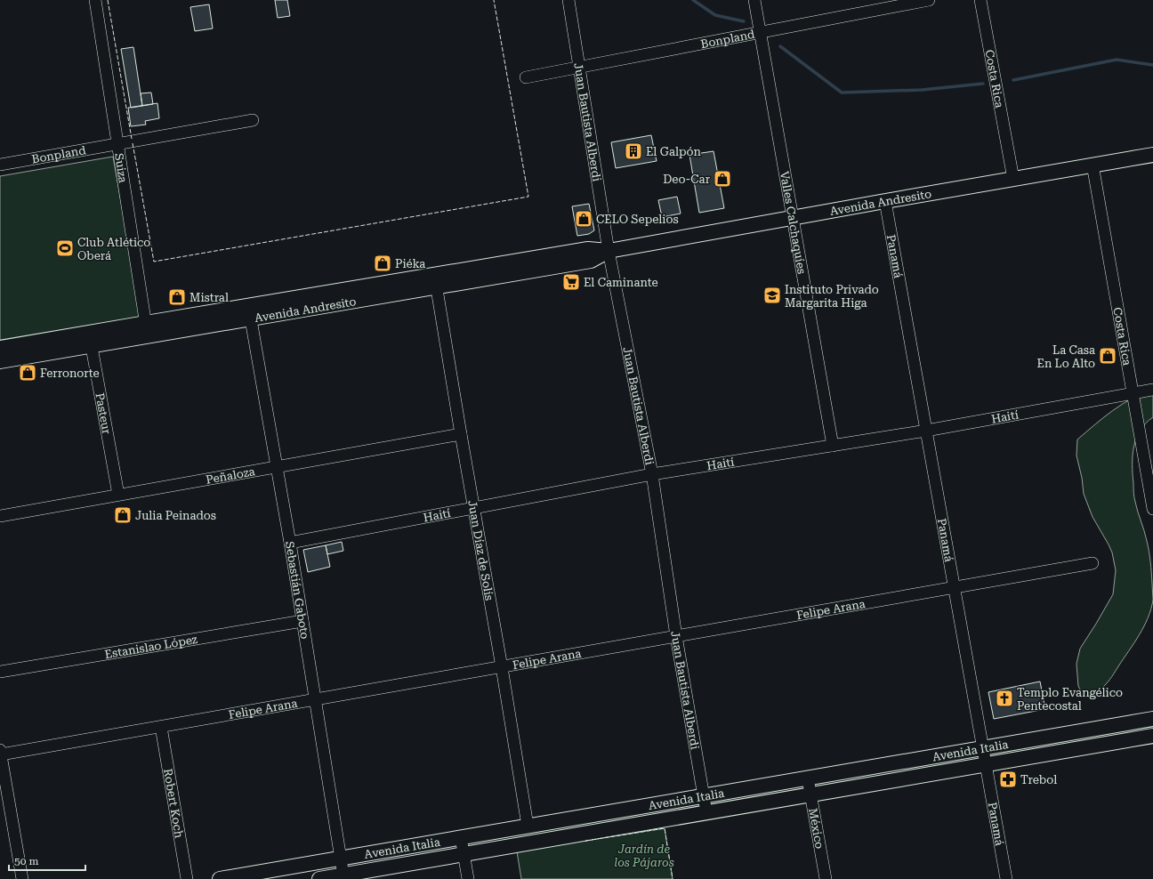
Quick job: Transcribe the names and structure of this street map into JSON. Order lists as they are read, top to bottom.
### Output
{
  "streets": {
    "main road": ["Avenida Andresito", "Avenida Italia"],
    "street": [
      "Bonpland",
      "Costa Rica",
      "Juan Bautista Alberdi",
      "Suiza",
      "Valles Calchaquíes",
      "Panamá",
      "Pasteur",
      "Haití",
      "Peñaloza",
      "Juan Díaz de Solís",
      "Sebastián Gaboto",
      "Felipe Arana",
      "Estanislao López",
      "Robert Koch",
      "México"
    ]
  },
  "crossings": [
    ["Bonpland", "Juan Bautista Alberdi"],
    ["Bonpland", "Suiza"],
    ["Bonpland", "Valles Calchaquíes"],
    ["Costa Rica", "Avenida Andresito"],
    ["Costa Rica", "Haití"],
    ["Juan Bautista Alberdi", "Avenida Andresito"],
    ["Juan Bautista Alberdi", "Haití"],
    ["Juan Bautista Alberdi", "Felipe Arana"],
    ["Juan Bautista Alberdi", "Avenida Italia"],
    ["Suiza", "Avenida Andresito"],
    ["Avenida Andresito", "Valles Calchaquíes"],
    ["Avenida Andresito", "Panamá"],
    ["Avenida Andresito", "Pasteur"],
    ["Avenida Andresito", "Juan Díaz de Solís"],
    ["Avenida Andresito", "Sebastián Gaboto"],
    ["Valles Calchaquíes", "Haití"],
    ["Panamá", "Haití"],
    ["Panamá", "Felipe Arana"],
    ["Panamá", "Avenida Italia"],
    ["Pasteur", "Peñaloza"],
    ["Haití", "Juan Díaz de Solís"],
    ["Haití", "Sebastián Gaboto"],
    ["Peñaloza", "Juan Díaz de Solís"],
    ["Peñaloza", "Sebastián Gaboto"],
    ["Juan Díaz de Solís", "Felipe Arana"],
    ["Juan Díaz de Solís", "Avenida Italia"],
    ["Sebastián Gaboto", "Felipe Arana"],
    ["Sebastián Gaboto", "Estanislao López"],
    ["Sebastián Gaboto", "Avenida Italia"],
    ["Felipe Arana", "Robert Koch"],
    ["Avenida Italia", "México"]
  ],
  "parks": ["Jardín de los Pájaros"],
  "places": {
    "building": ["El Galpón"],
    "shop": [
      "Deo-Car",
      "CELO Sepelios",
      "Piéka",
      "Mistral",
      "La Casa En Lo Alto",
      "Ferronorte",
      "Julia Peinados"
    ],
    "sports": ["Club Atlético Oberá"],
    "supermarket": ["El Caminante"],
    "school or university": ["Instituto Privado Margarita Higa"],
    "church": ["Templo Evangélico Pentecostal"],
    "pharmacy": ["Trebol"]
  },
  "scale_bar": "50 m"
}
